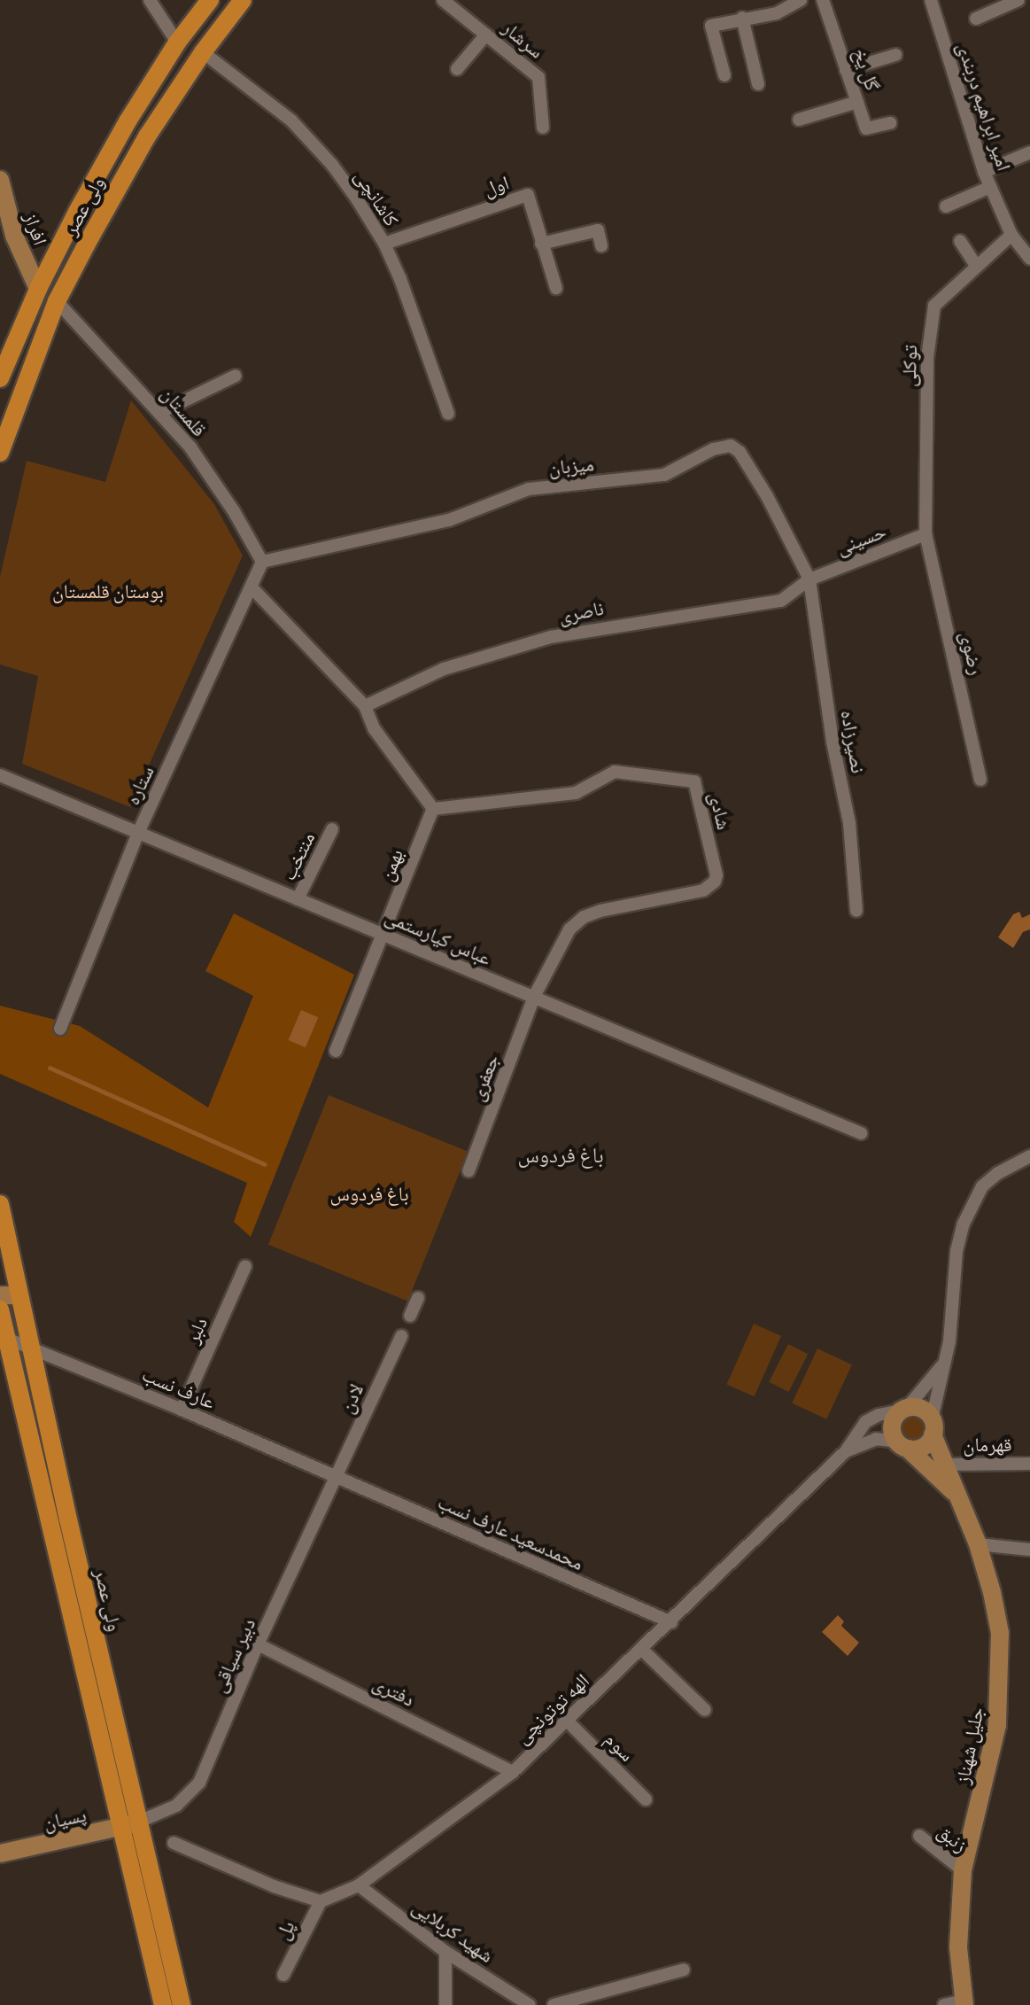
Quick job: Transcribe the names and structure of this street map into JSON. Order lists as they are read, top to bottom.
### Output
{
  "streets": {
    "main road": ["ولی عصر"],
    "street": [
      "سرشار",
      "گل یخ",
      "امیر ابراهیم دربندی",
      "اول",
      "کاشانچی",
      "افراز",
      "توکلی",
      "قلمستان",
      "میزبان",
      "حسینی",
      "ناصری",
      "رضوى",
      "نصیرزاده",
      "ستاره",
      "شادی",
      "منتخب",
      "بهمن",
      "عباس کیارستمی",
      "جعفری",
      "دلبر",
      "عارف نسب",
      "لادن",
      "قهرمان",
      "محمدسعید عارف نسب",
      "دبیر سیاقی",
      "دفتری",
      "الهه توتونچی",
      "جلیل شهناز",
      "سوم",
      "پسیان",
      "زنبق",
      "پل",
      "شهید کربلایی"
    ]
  },
  "crossings": [
    ["امیر ابراهیم دربندی", "توکلی"],
    ["اول", "کاشانچی"],
    ["کاشانچی", "ولی عصر"],
    ["ولی عصر", "افراز"],
    ["ولی عصر", "قلمستان"],
    ["ولی عصر", "عارف نسب"],
    ["ولی عصر", "دبیر سیاقی"],
    ["ولی عصر", "پسیان"],
    ["توکلی", "حسینی"],
    ["توکلی", "رضوى"],
    ["قلمستان", "میزبان"],
    ["قلمستان", "ستاره"],
    ["میزبان", "حسینی"],
    ["میزبان", "ناصری"],
    ["میزبان", "نصیرزاده"],
    ["میزبان", "ستاره"],
    ["حسینی", "ناصری"],
    ["حسینی", "رضوى"],
    ["حسینی", "نصیرزاده"],
    ["ناصری", "نصیرزاده"],
    ["ستاره", "عباس کیارستمی"],
    ["شادی", "بهمن"],
    ["شادی", "عباس کیارستمی"],
    ["شادی", "جعفری"],
    ["منتخب", "عباس کیارستمی"],
    ["بهمن", "عباس کیارستمی"],
    ["عباس کیارستمی", "جعفری"],
    ["دلبر", "عارف نسب"],
    ["عارف نسب", "لادن"],
    ["عارف نسب", "محمدسعید عارف نسب"],
    ["عارف نسب", "دبیر سیاقی"],
    ["لادن", "محمدسعید عارف نسب"],
    ["لادن", "دبیر سیاقی"],
    ["قهرمان", "جلیل شهناز"],
    ["محمدسعید عارف نسب", "دبیر سیاقی"],
    ["محمدسعید عارف نسب", "الهه توتونچی"],
    ["دبیر سیاقی", "دفتری"],
    ["دبیر سیاقی", "پسیان"],
    ["دفتری", "الهه توتونچی"],
    ["الهه توتونچی", "جلیل شهناز"],
    ["الهه توتونچی", "سوم"],
    ["الهه توتونچی", "پل"],
    ["الهه توتونچی", "شهید کربلایی"],
    ["جلیل شهناز", "زنبق"]
  ],
  "districts": ["باغ فردوس"],
  "parks": ["بوستان قلمستان", "باغ فردوس"]
}
